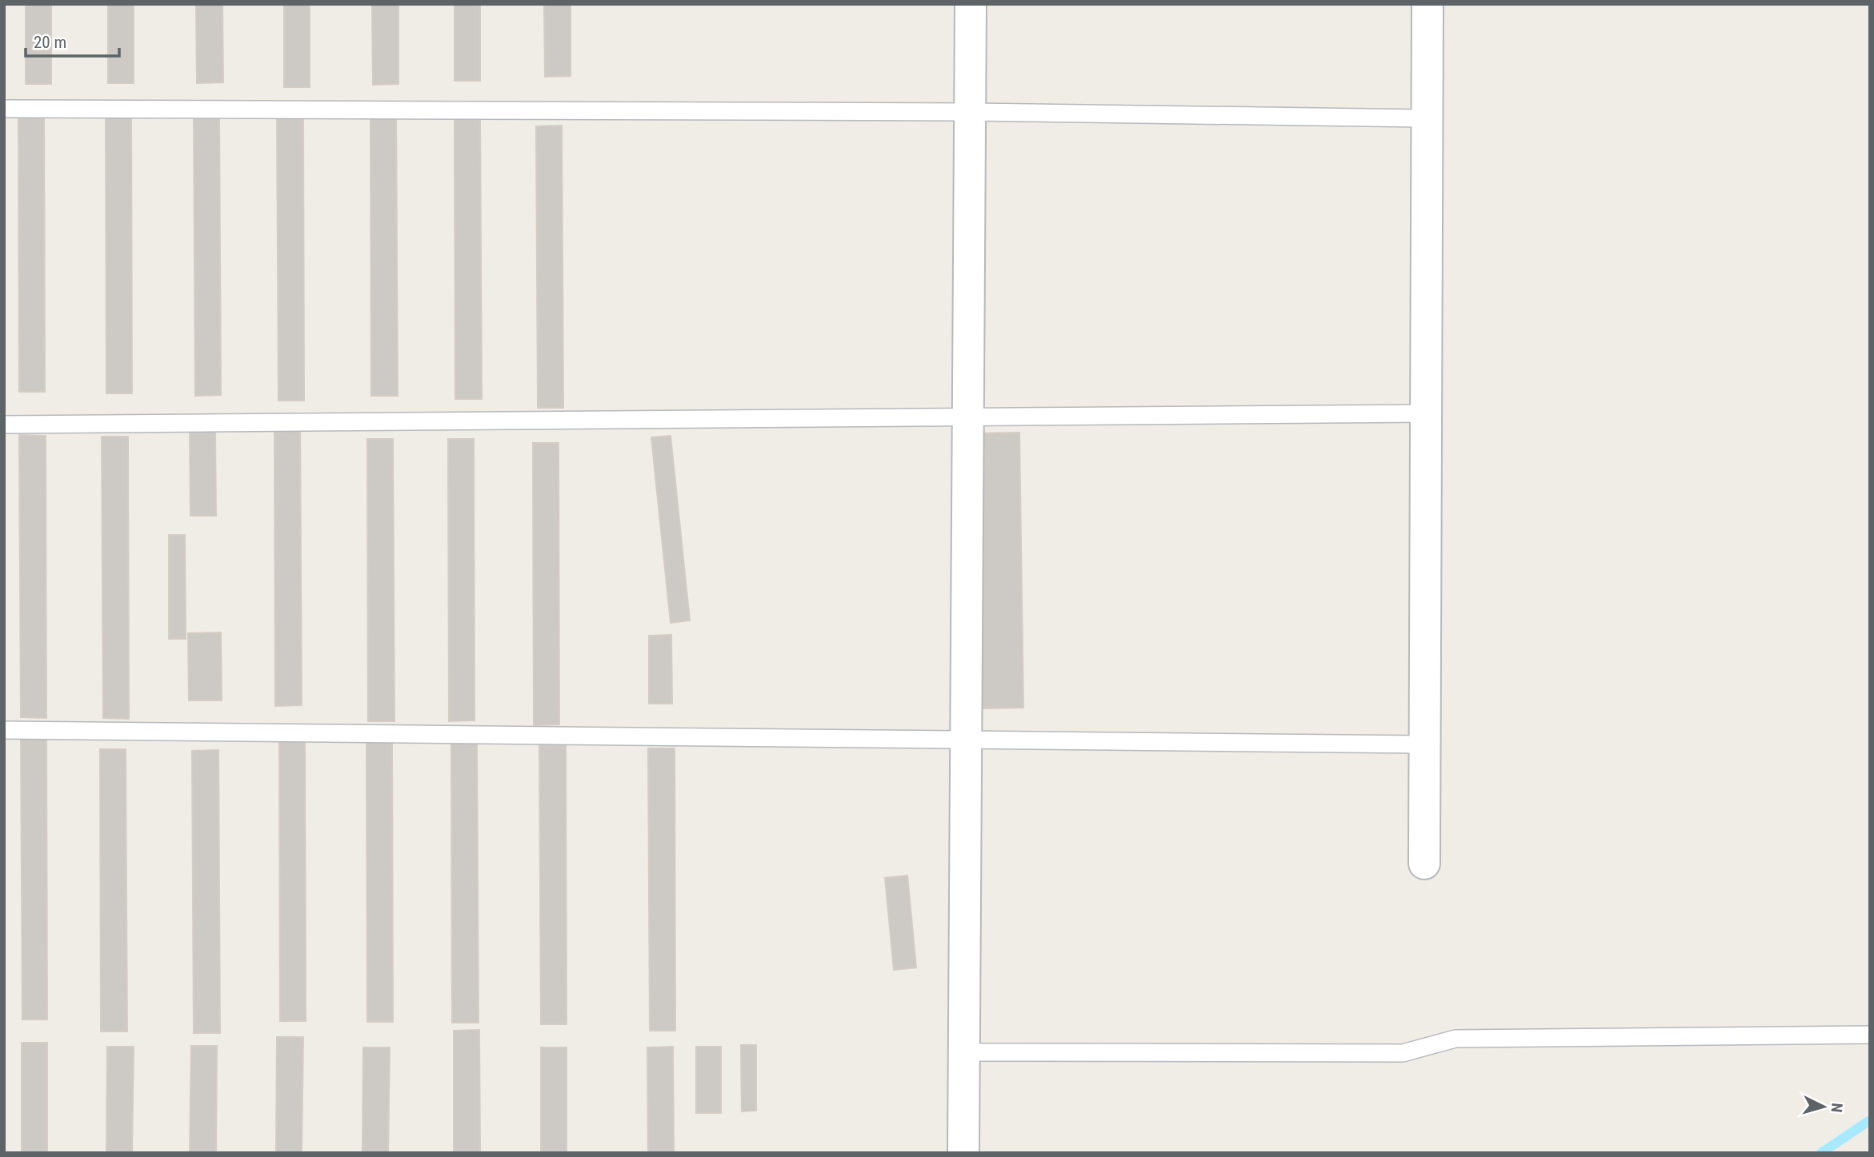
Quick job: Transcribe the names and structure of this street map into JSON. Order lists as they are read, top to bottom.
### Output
{
  "scale_bar": "20 m",
  "north": "right"
}
